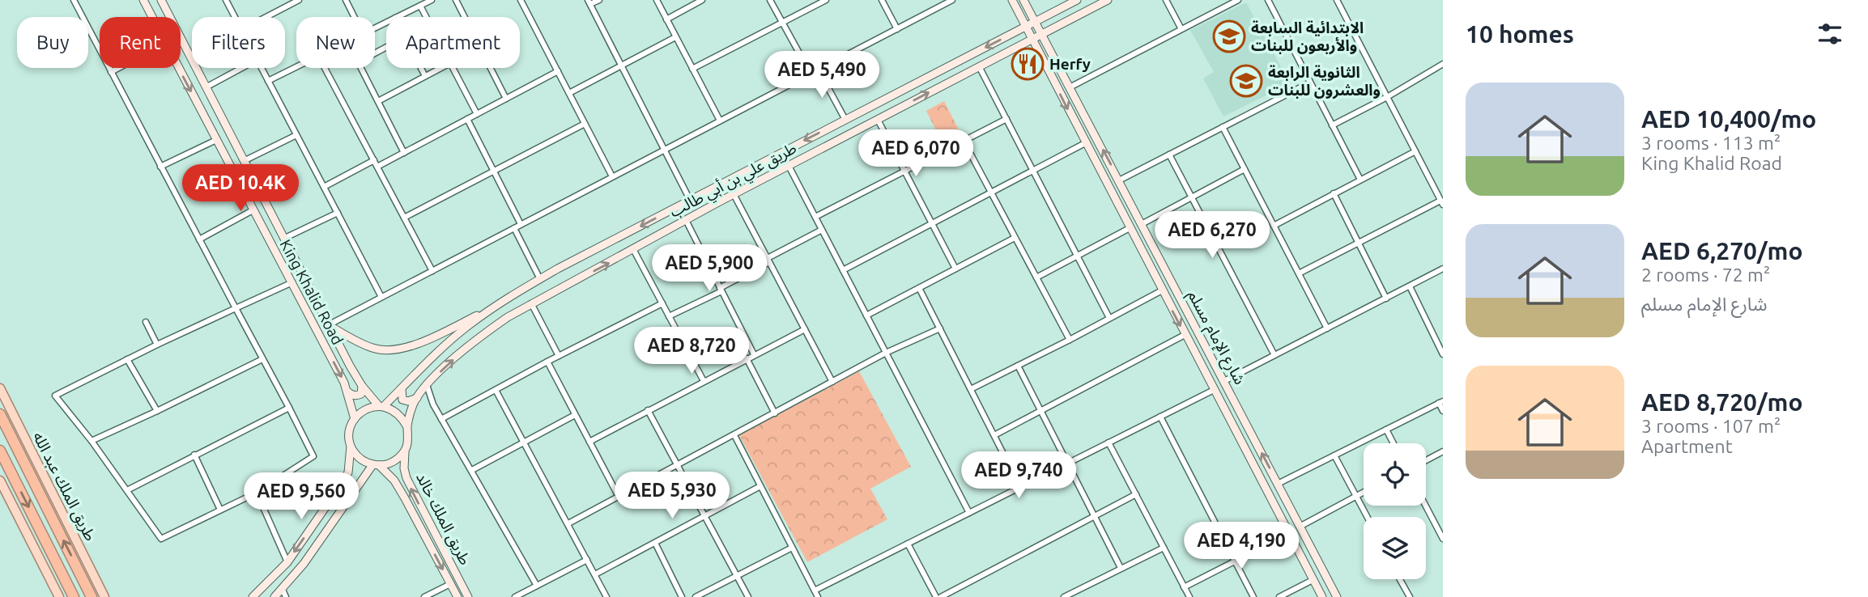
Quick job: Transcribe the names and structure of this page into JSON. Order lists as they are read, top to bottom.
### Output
{
  "streets": {
    "main road": [
      "طريق علي بن أبي طالب",
      "King Khalid Road",
      "شارع الإمام مسلم",
      "طريق الملك عبد الله",
      "طريق الملك خالد"
    ]
  },
  "crossings": [
    ["طريق علي بن أبي طالب", "King Khalid Road"],
    ["طريق علي بن أبي طالب", "شارع الإمام مسلم"],
    ["طريق علي بن أبي طالب", "طريق الملك خالد"],
    ["King Khalid Road", "طريق الملك خالد"]
  ],
  "places": {
    "school or university": ["الابتدائية السابعة والأربعون للبنات", "الثانوية الرابعة والعشرون للبنات"],
    "restaurant": ["Herfy"]
  },
  "page": {
    "heading": "10 homes",
    "chip": [
      "Buy",
      "Rent",
      "Filters",
      "New",
      "Apartment"
    ],
    "price": [
      "AED 5,490",
      "AED 6,070",
      "AED 10.4K",
      "AED 6,270",
      "AED 5,900",
      "AED 8,720",
      "AED 9,740",
      "AED 5,930",
      "AED 9,560",
      "AED 4,190"
    ],
    "list": [
      {
        "name": "AED 10,400/mo",
        "note": "3 rooms · 113 m² · King Khalid Road"
      },
      {
        "name": "AED 6,270/mo",
        "note": "2 rooms · 72 m² · شارع الإمام مسلم"
      },
      {
        "name": "AED 8,720/mo",
        "note": "3 rooms · 107 m² · Apartment"
      }
    ]
  }
}
